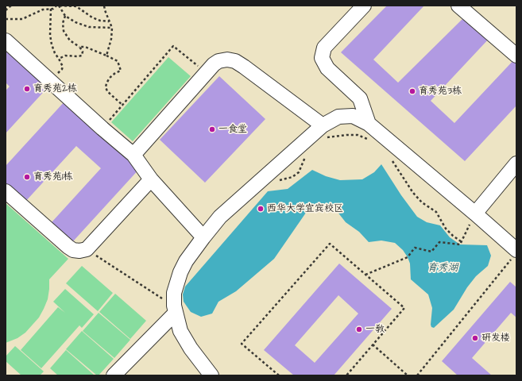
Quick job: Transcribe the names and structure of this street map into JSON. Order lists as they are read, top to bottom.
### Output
{
  "water": ["育秀湖"],
  "places": [
    "育秀苑2栋",
    "育秀苑3栋",
    "一食堂",
    "育秀苑1栋",
    "西华大学宜宾校区",
    "一教",
    "研发楼"
  ]
}
